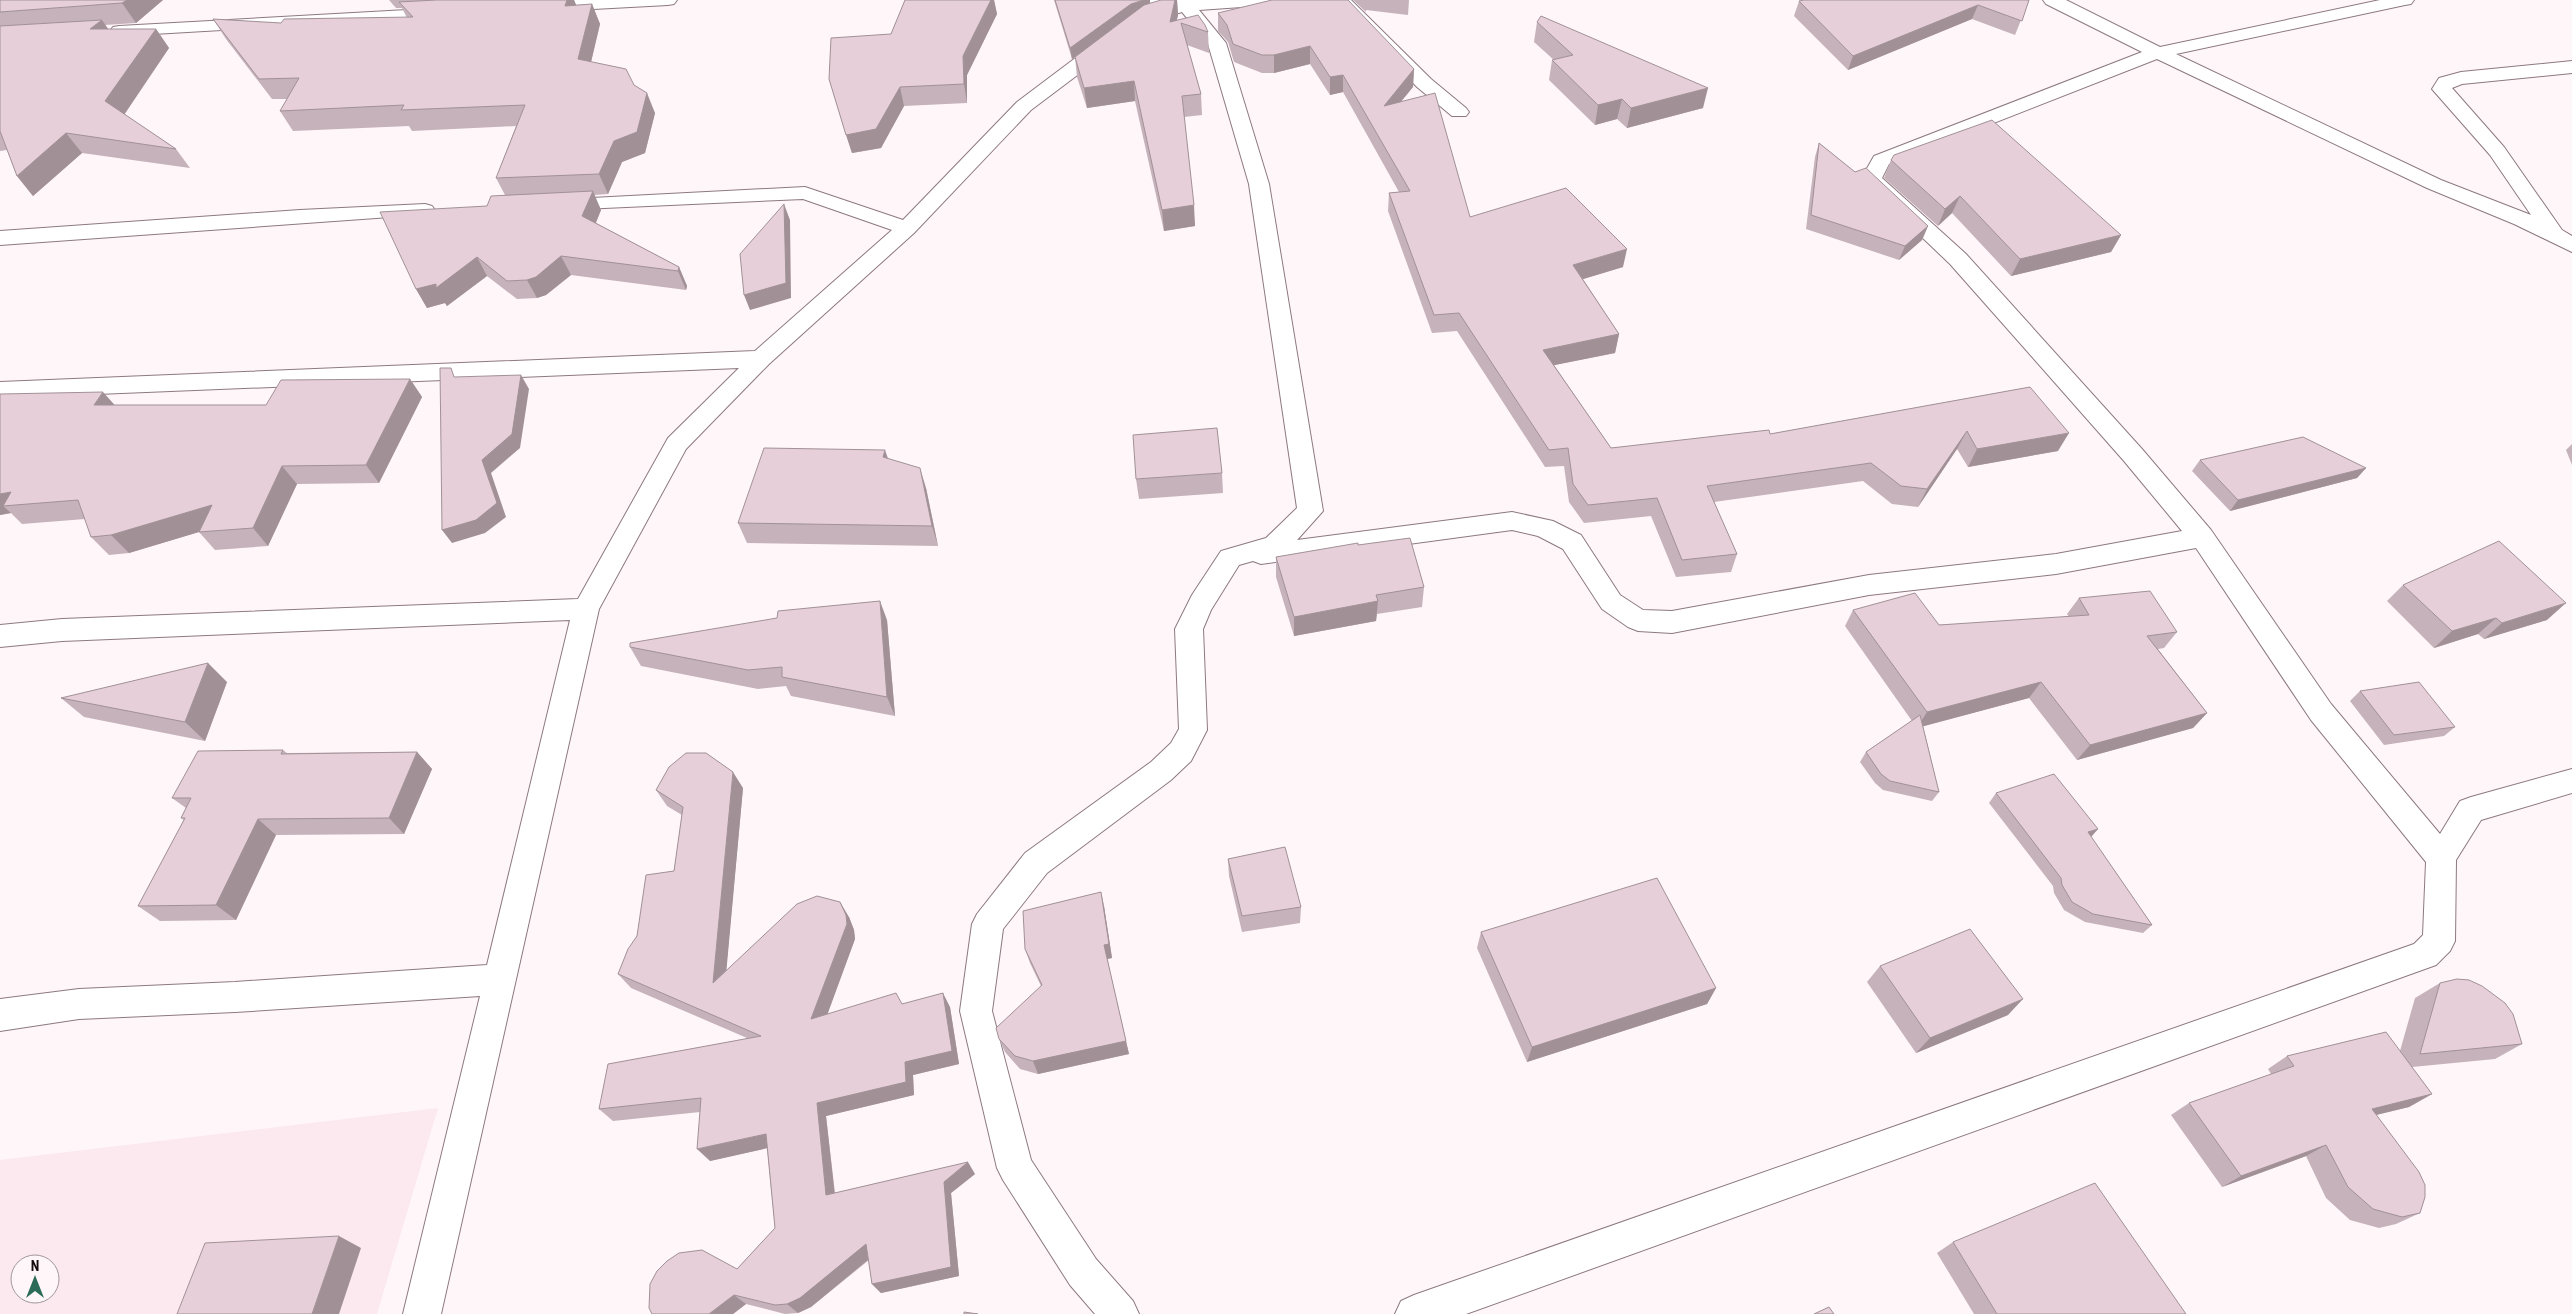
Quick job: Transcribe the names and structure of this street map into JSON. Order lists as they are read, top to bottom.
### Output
{
  "north": "top"
}
